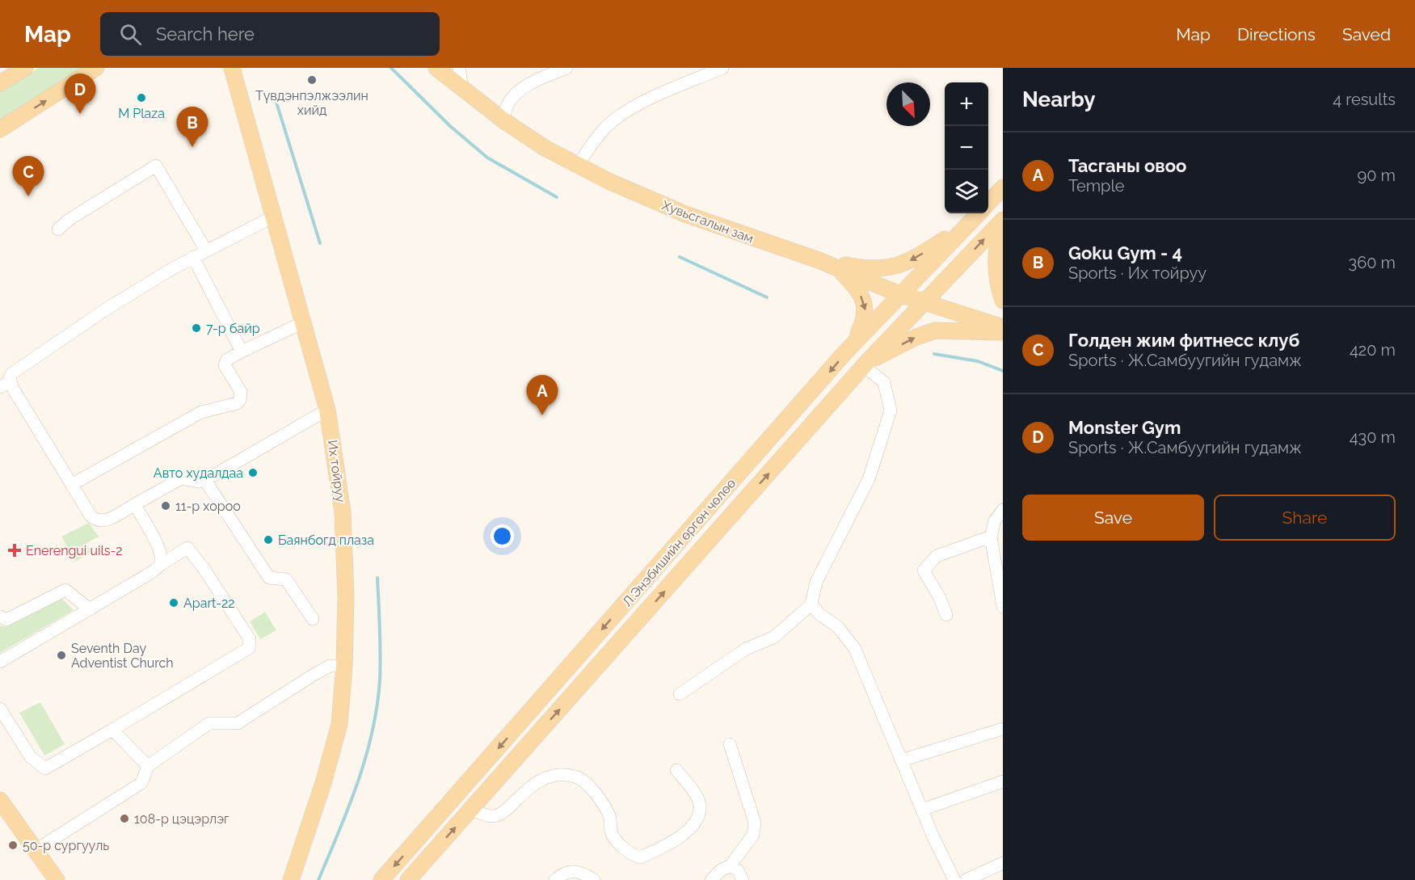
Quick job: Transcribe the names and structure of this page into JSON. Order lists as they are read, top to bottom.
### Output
{
  "streets": {
    "main road": ["Хувьсгалын зам", "Их тойруу", "Л.Энэбишийн өргөн чөлөө"]
  },
  "crossings": [
    ["Хувьсгалын зам", "Л.Энэбишийн өргөн чөлөө"]
  ],
  "places": {
    "other": [
      "Түвдэнпэлжээлин хийд",
      "M Plaza",
      "7-р байр",
      "Авто худалдаа",
      "11-р хороо",
      "Баянбогд плаза",
      "Apart-22",
      "Seventh Day Adventist Church",
      "108-р цэцэрлэг",
      "50-р сургууль"
    ],
    "health": ["Enerengui uils-2"]
  },
  "north": "bottom right",
  "page": {
    "header": "Map",
    "search": "Search here",
    "nav": ["Map", "Directions", "Saved"],
    "heading": ["Nearby", "4 results"],
    "pins": [
      "D",
      "B",
      "C",
      "A"
    ],
    "map_buttons": ["+", "−"],
    "list": [
      {
        "mark": "A",
        "name": "Тасганы овоо",
        "note": "Temple",
        "value": "90 m"
      },
      {
        "mark": "B",
        "name": "Goku Gym - 4",
        "note": "Sports · Их тойруу",
        "value": "360 m"
      },
      {
        "mark": "C",
        "name": "Голден жим фитнесс клуб",
        "note": "Sports · Ж.Самбуугийн гудамж",
        "value": "420 m"
      },
      {
        "mark": "D",
        "name": "Monster Gym",
        "note": "Sports · Ж.Самбуугийн гудамж",
        "value": "430 m"
      }
    ],
    "buttons": ["Save", "Share"]
  }
}
